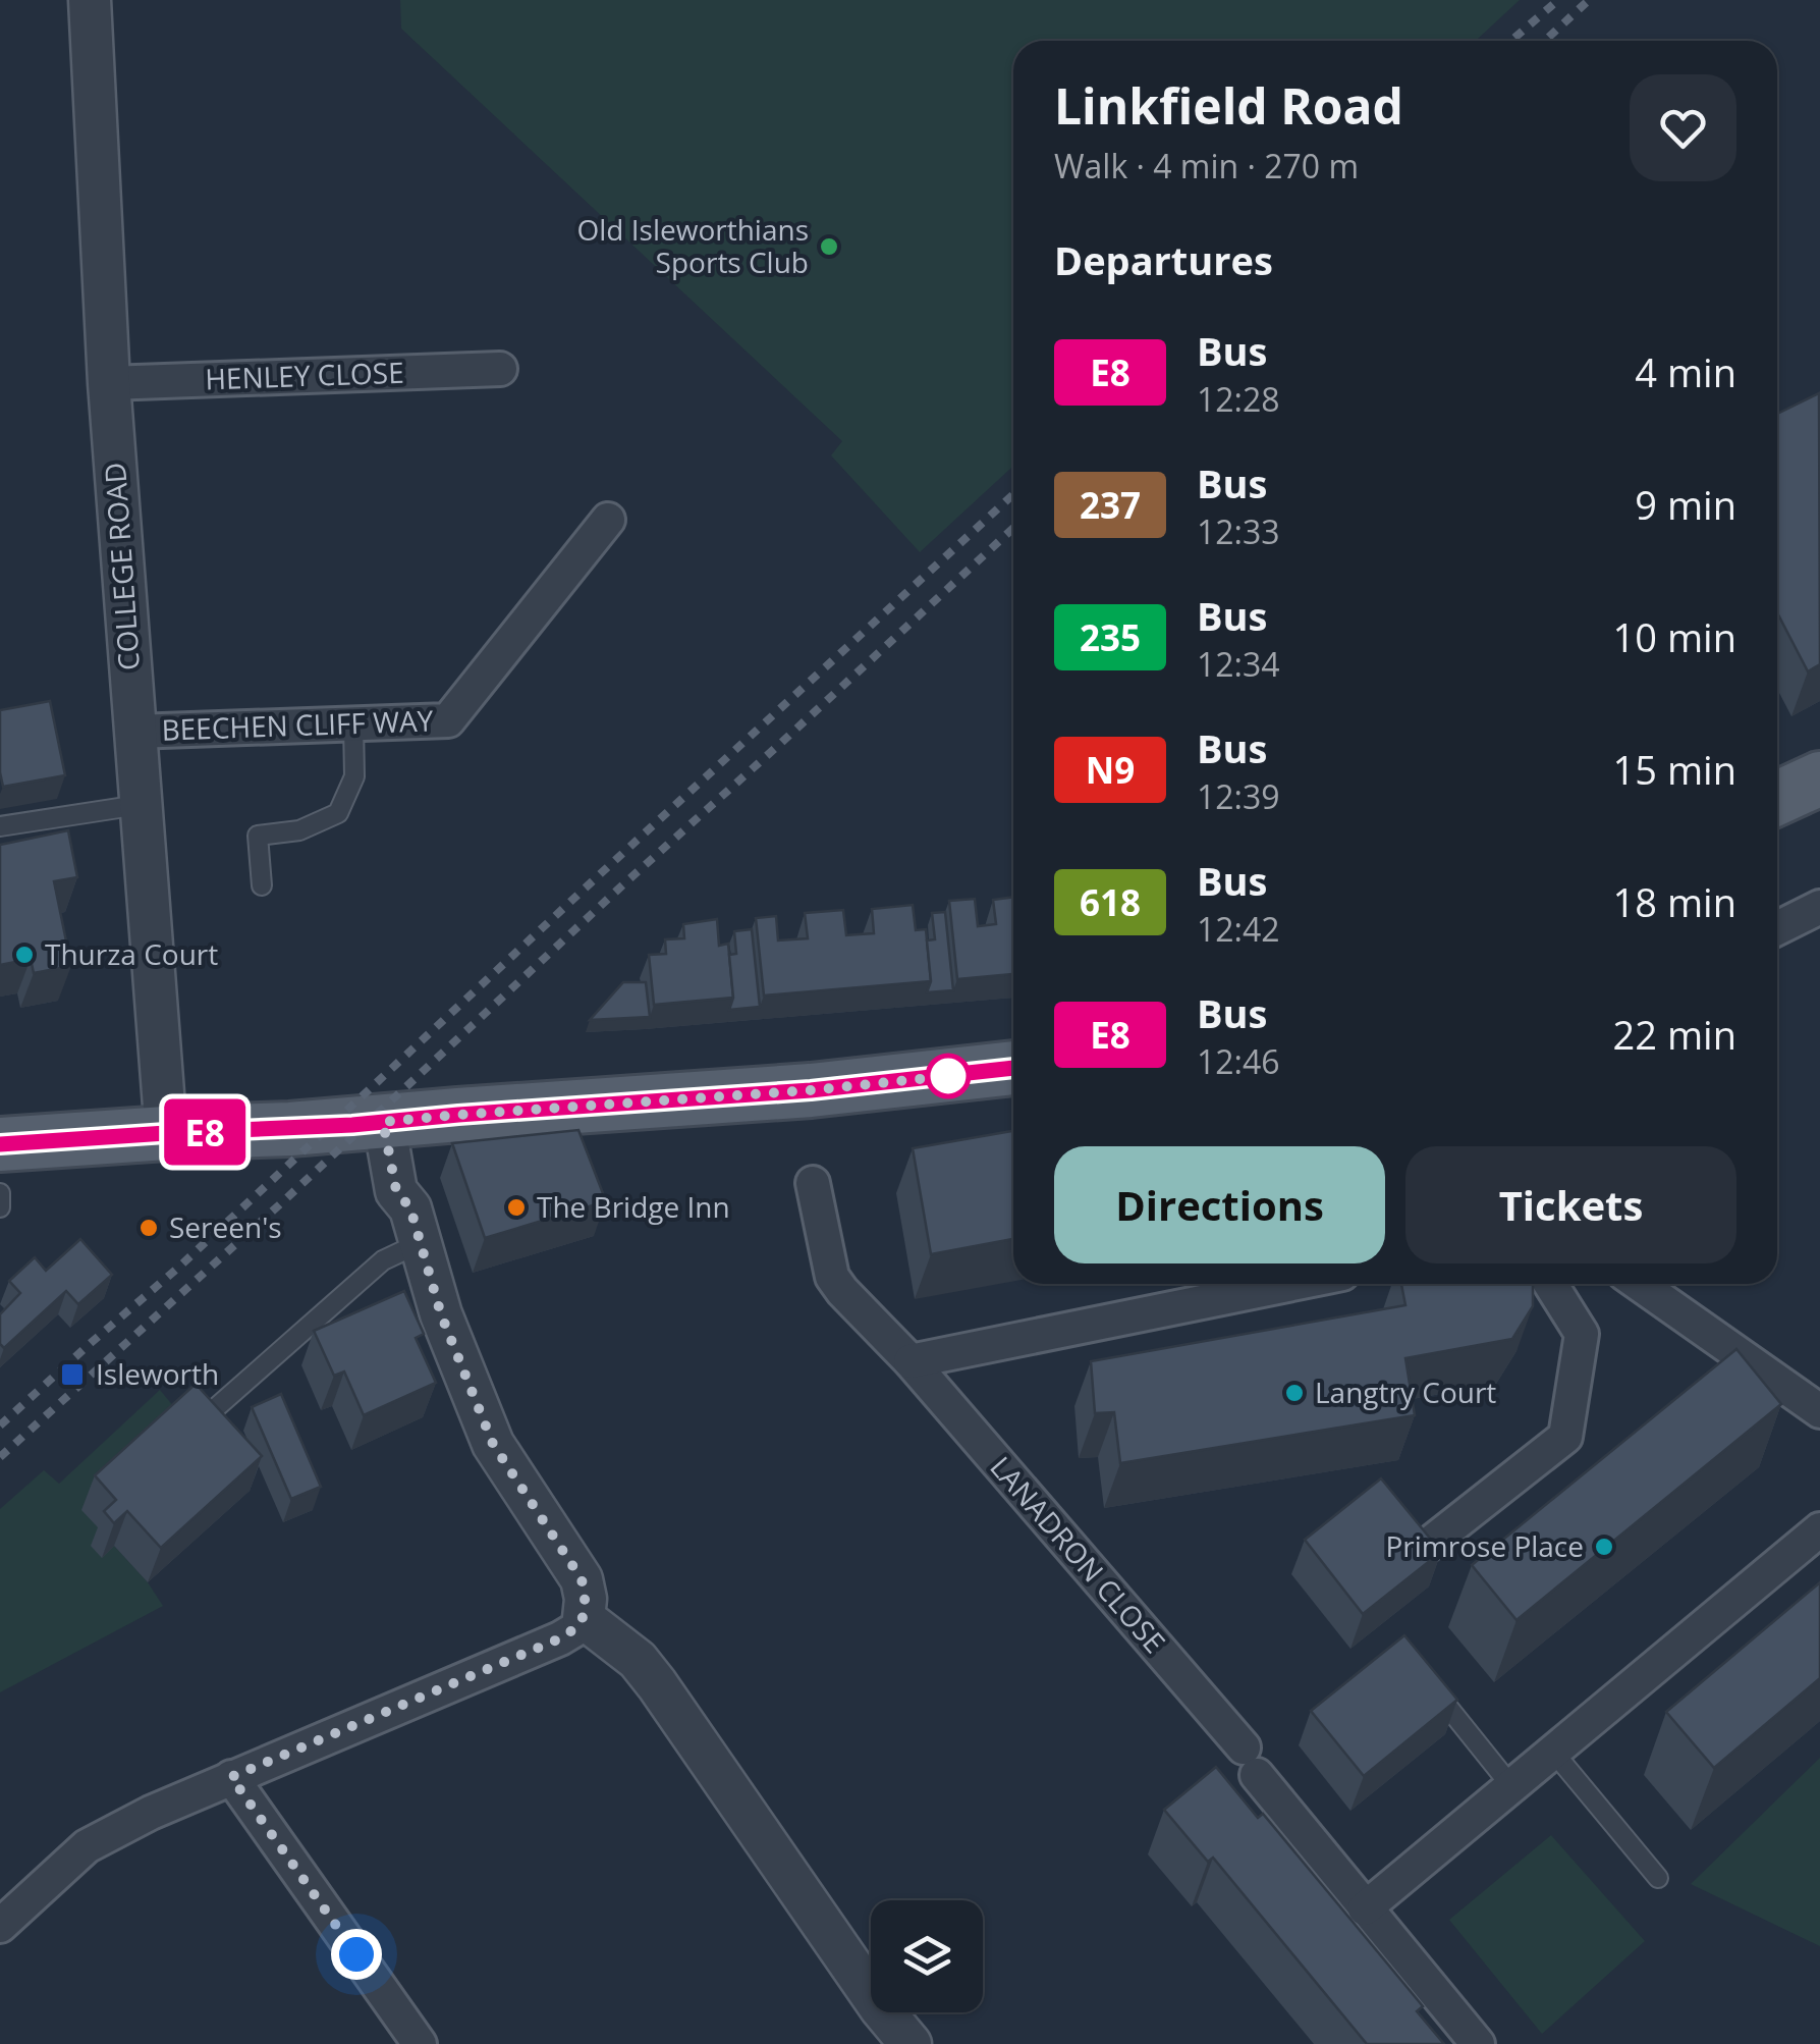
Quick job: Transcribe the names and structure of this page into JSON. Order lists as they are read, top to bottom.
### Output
{
  "streets": {
    "street": [
      "HENLEY CLOSE",
      "COLLEGE ROAD",
      "BEECHEN CLIFF WAY",
      "LANADRON CLOSE"
    ]
  },
  "crossings": [
    ["HENLEY CLOSE", "COLLEGE ROAD"],
    ["COLLEGE ROAD", "BEECHEN CLIFF WAY"]
  ],
  "places": {
    "other": [
      "Old Isleworthians Sports Club",
      "Thurza Court",
      "The Bridge Inn",
      "Sereen's",
      "Langtry Court",
      "Primrose Place"
    ],
    "transit": ["Isleworth"]
  },
  "lines": ["bus line E8"],
  "page": {
    "on_map": "E8",
    "heading": [
      ["Linkfield Road", "Walk · 4 min · 270 m"],
      "Departures"
    ],
    "list": [
      {
        "mark": "E8",
        "name": "Bus",
        "note": "12:28",
        "value": "4 min"
      },
      {
        "mark": "237",
        "name": "Bus",
        "note": "12:33",
        "value": "9 min"
      },
      {
        "mark": "235",
        "name": "Bus",
        "note": "12:34",
        "value": "10 min"
      },
      {
        "mark": "N9",
        "name": "Bus",
        "note": "12:39",
        "value": "15 min"
      },
      {
        "mark": "618",
        "name": "Bus",
        "note": "12:42",
        "value": "18 min"
      },
      {
        "mark": "E8",
        "name": "Bus",
        "note": "12:46",
        "value": "22 min"
      }
    ],
    "buttons": ["Directions", "Tickets"]
  }
}
